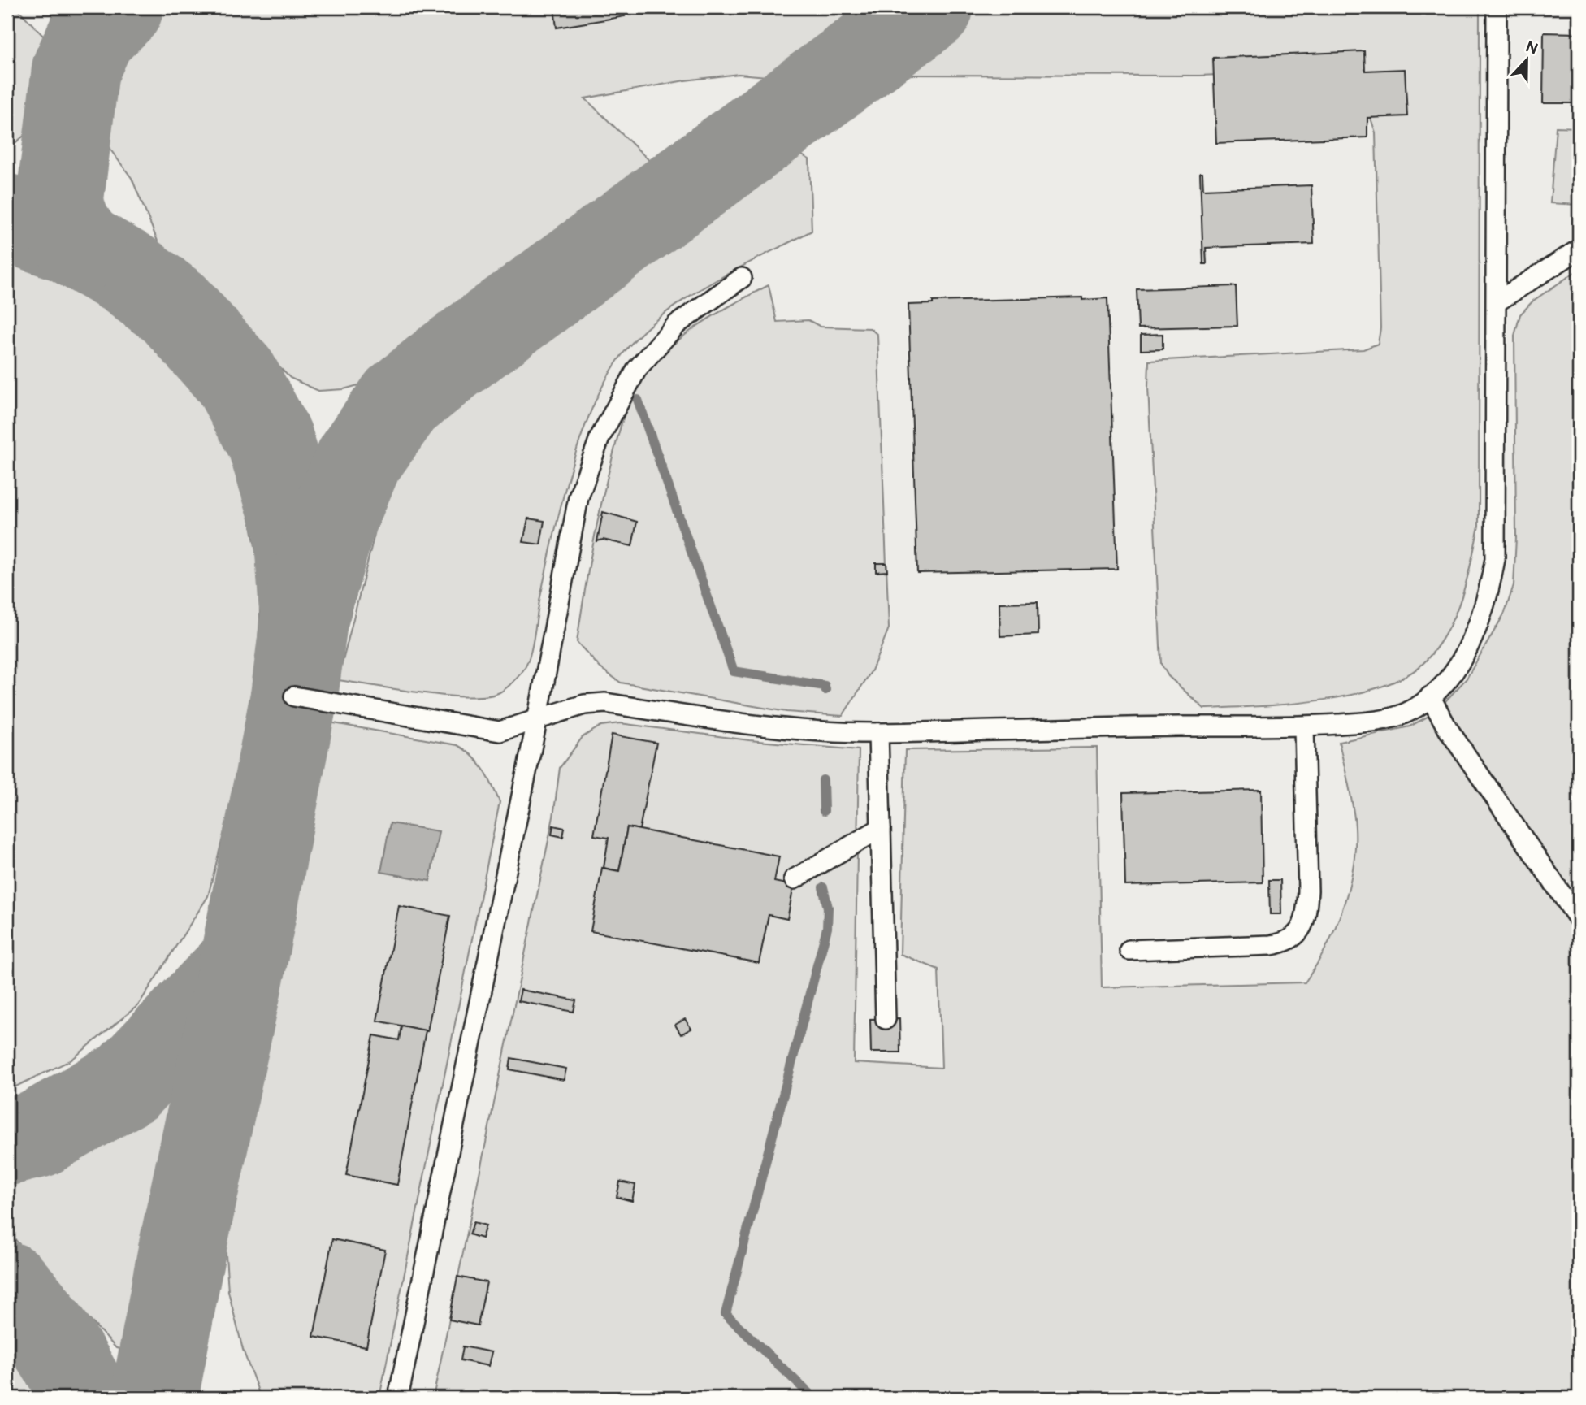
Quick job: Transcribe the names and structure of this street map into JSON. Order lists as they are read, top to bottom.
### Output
{
  "north": "top"
}
